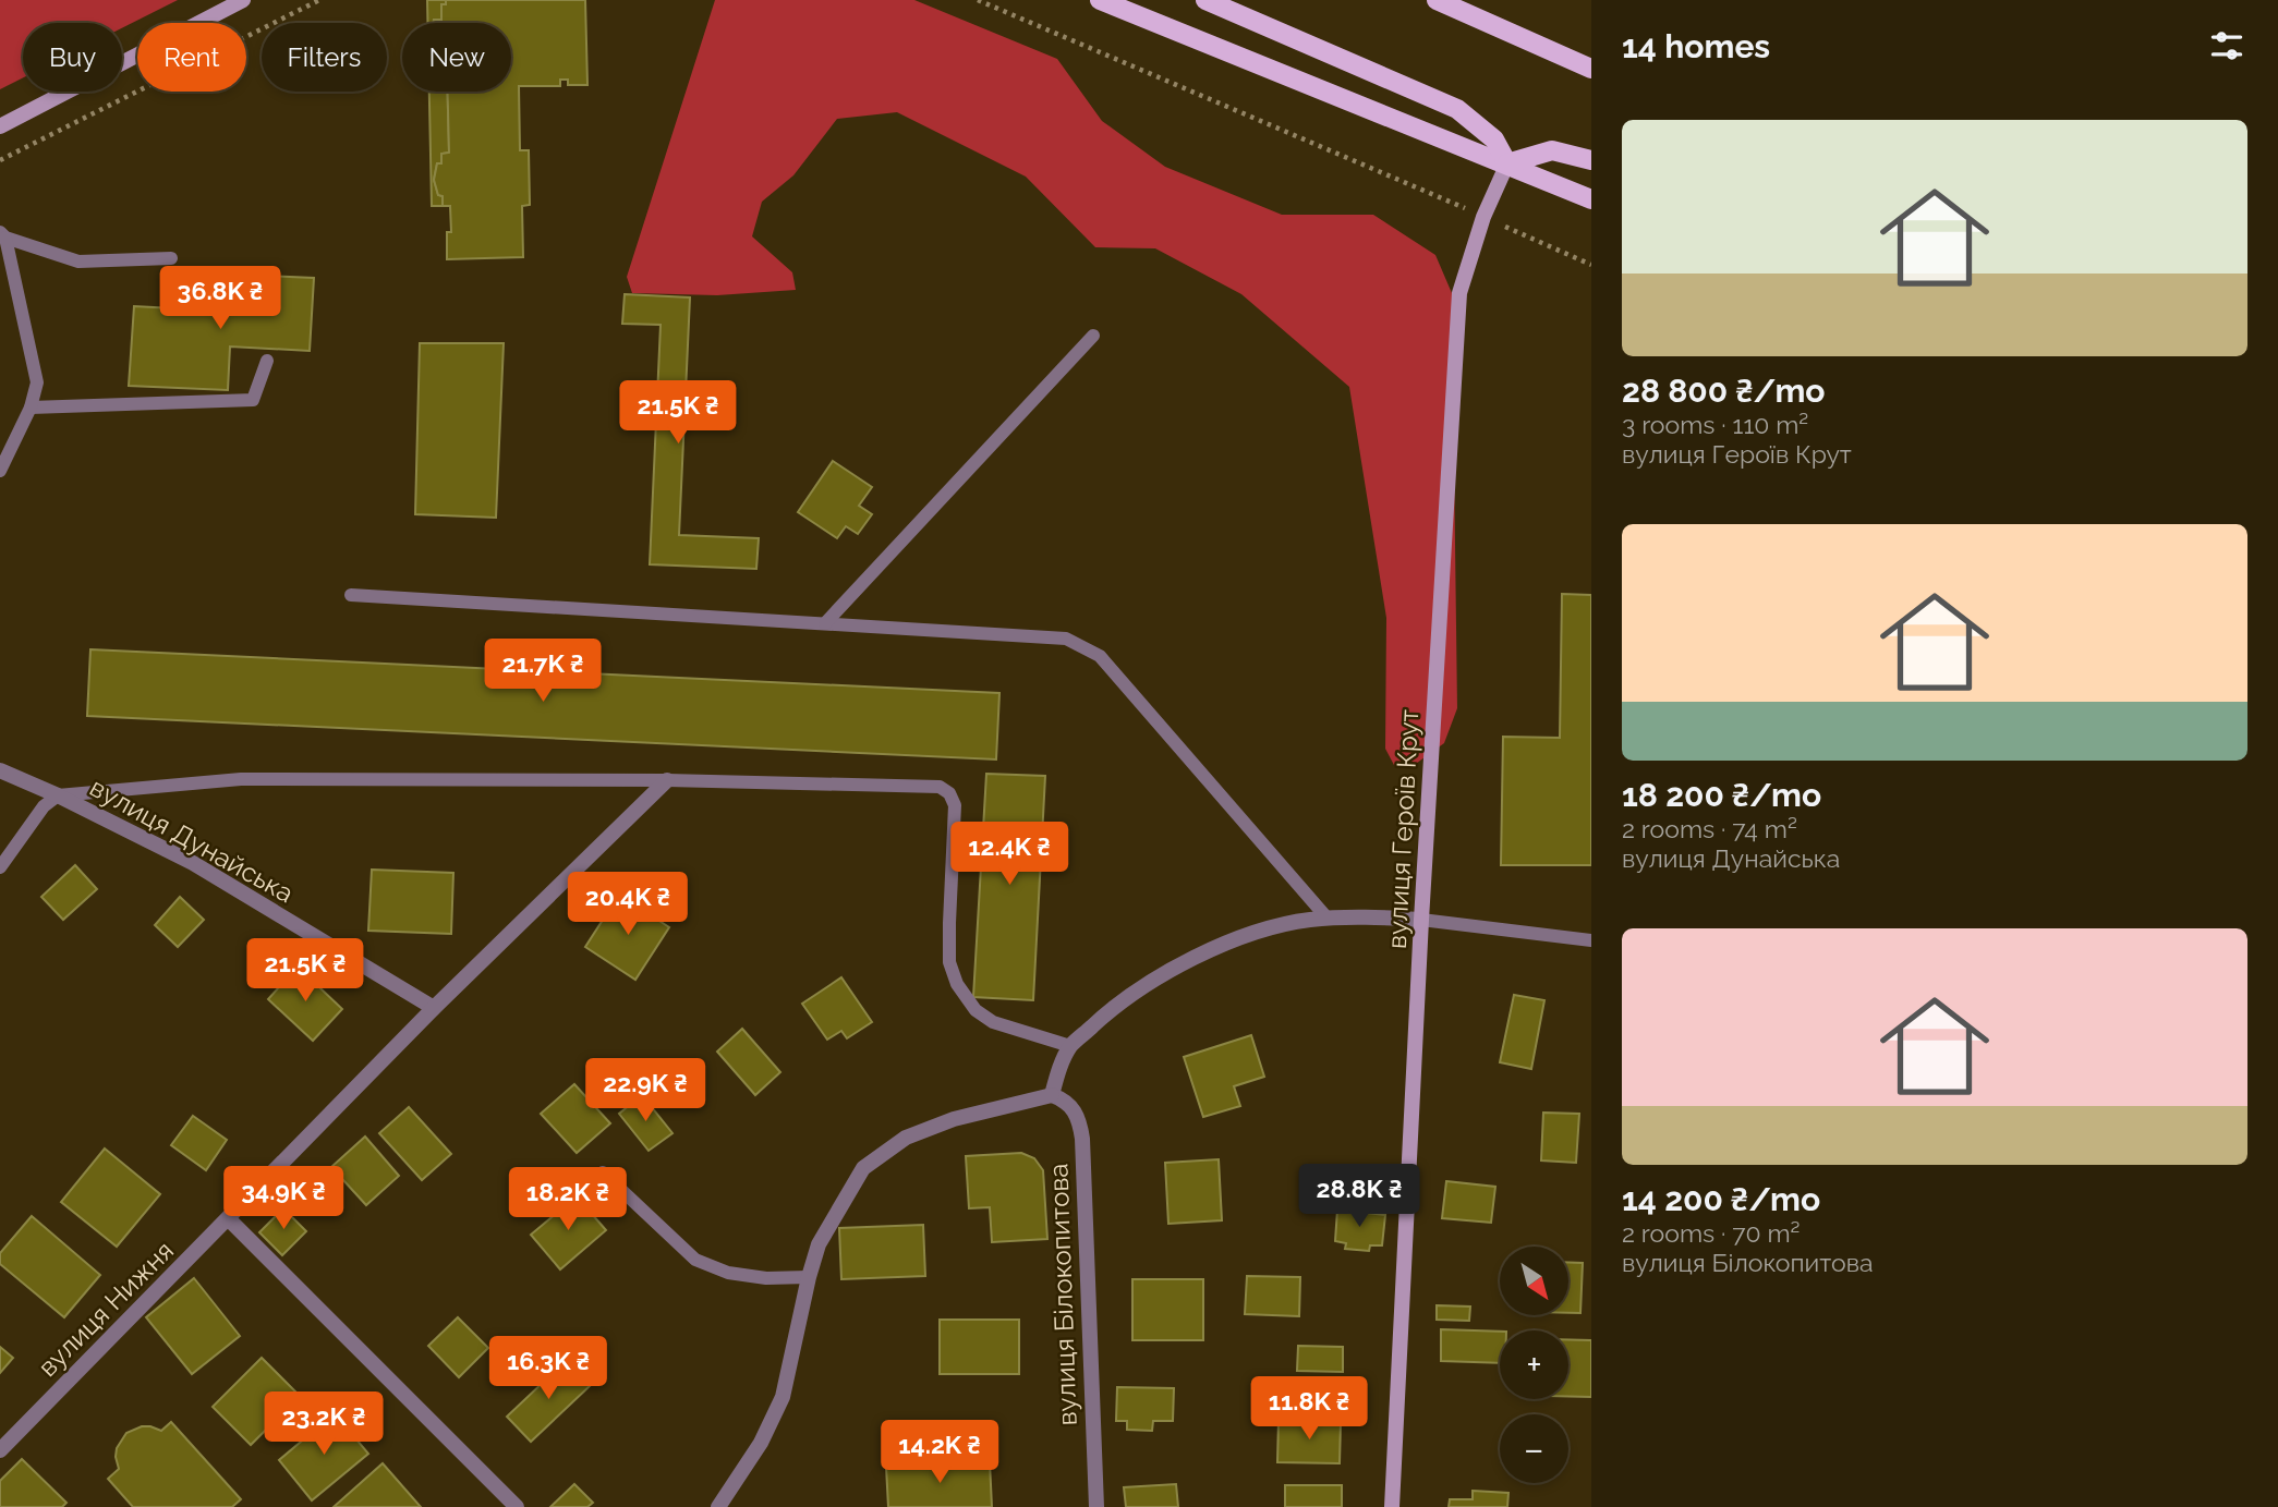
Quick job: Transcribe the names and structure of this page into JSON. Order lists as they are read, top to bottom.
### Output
{
  "streets": {
    "street": [
      "вулиця Героїв Крут",
      "вулиця Дунайська",
      "вулиця Білокопитова",
      "вулиця Нижня"
    ]
  },
  "crossings": [
    ["вулиця Дунайська", "вулиця Нижня"]
  ],
  "north": "bottom right",
  "page": {
    "heading": "14 homes",
    "chip": [
      "Buy",
      "Rent",
      "Filters",
      "New"
    ],
    "list": [
      {
        "name": "28 800 ₴/mo",
        "note": "3 rooms · 110 m² · вулиця Героїв Крут"
      },
      {
        "name": "18 200 ₴/mo",
        "note": "2 rooms · 74 m² · вулиця Дунайська"
      },
      {
        "name": "14 200 ₴/mo",
        "note": "2 rooms · 70 m² · вулиця Білокопитова"
      }
    ],
    "price": [
      "36.8K ₴",
      "21.5K ₴",
      "21.7K ₴",
      "12.4K ₴",
      "20.4K ₴",
      "21.5K ₴",
      "22.9K ₴",
      "28.8K ₴",
      "34.9K ₴",
      "18.2K ₴",
      "16.3K ₴",
      "11.8K ₴",
      "23.2K ₴",
      "14.2K ₴"
    ],
    "map_buttons": ["+", "−"]
  }
}
